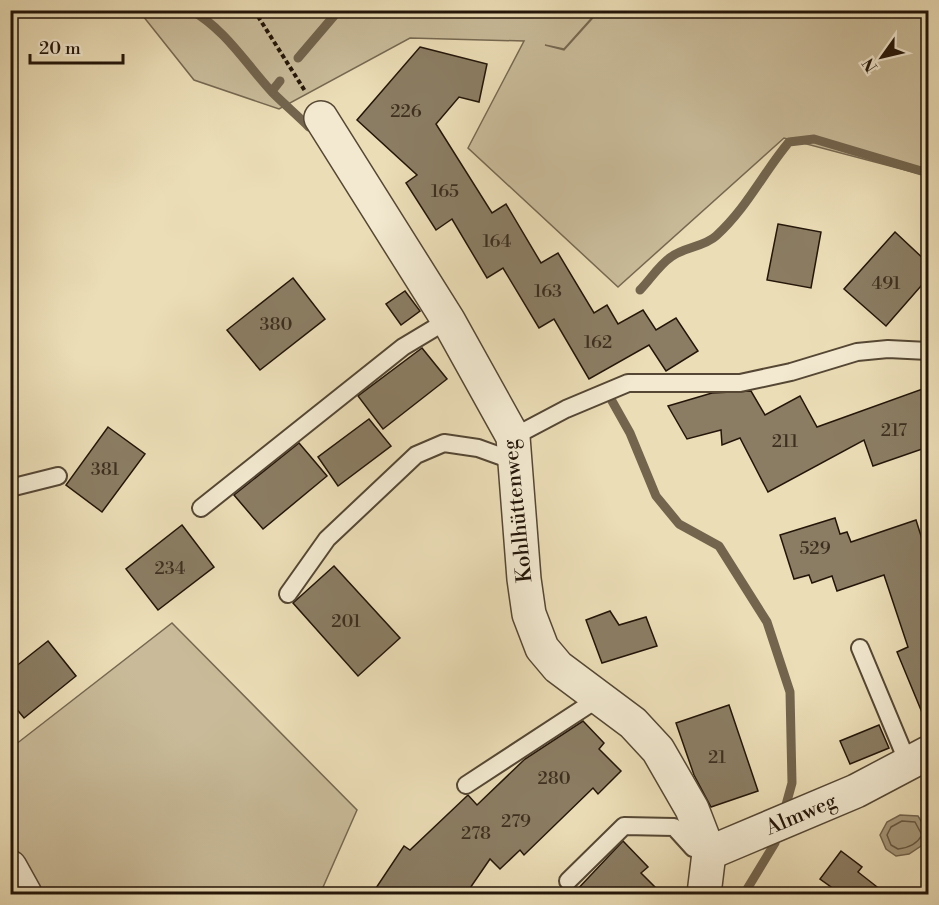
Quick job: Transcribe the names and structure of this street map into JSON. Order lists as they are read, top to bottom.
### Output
{
  "streets": {
    "street": ["Kohlhüttenweg", "Almweg"]
  },
  "crossings": [
    ["Kohlhüttenweg", "Almweg"]
  ],
  "house_numbers": [
    "226",
    "165",
    "164",
    "491",
    "163",
    "380",
    "162",
    "217",
    "211",
    "381",
    "529",
    "234",
    "201",
    "21",
    "280",
    "279",
    "278"
  ],
  "scale_bar": "20 m",
  "north": "bottom left"
}
